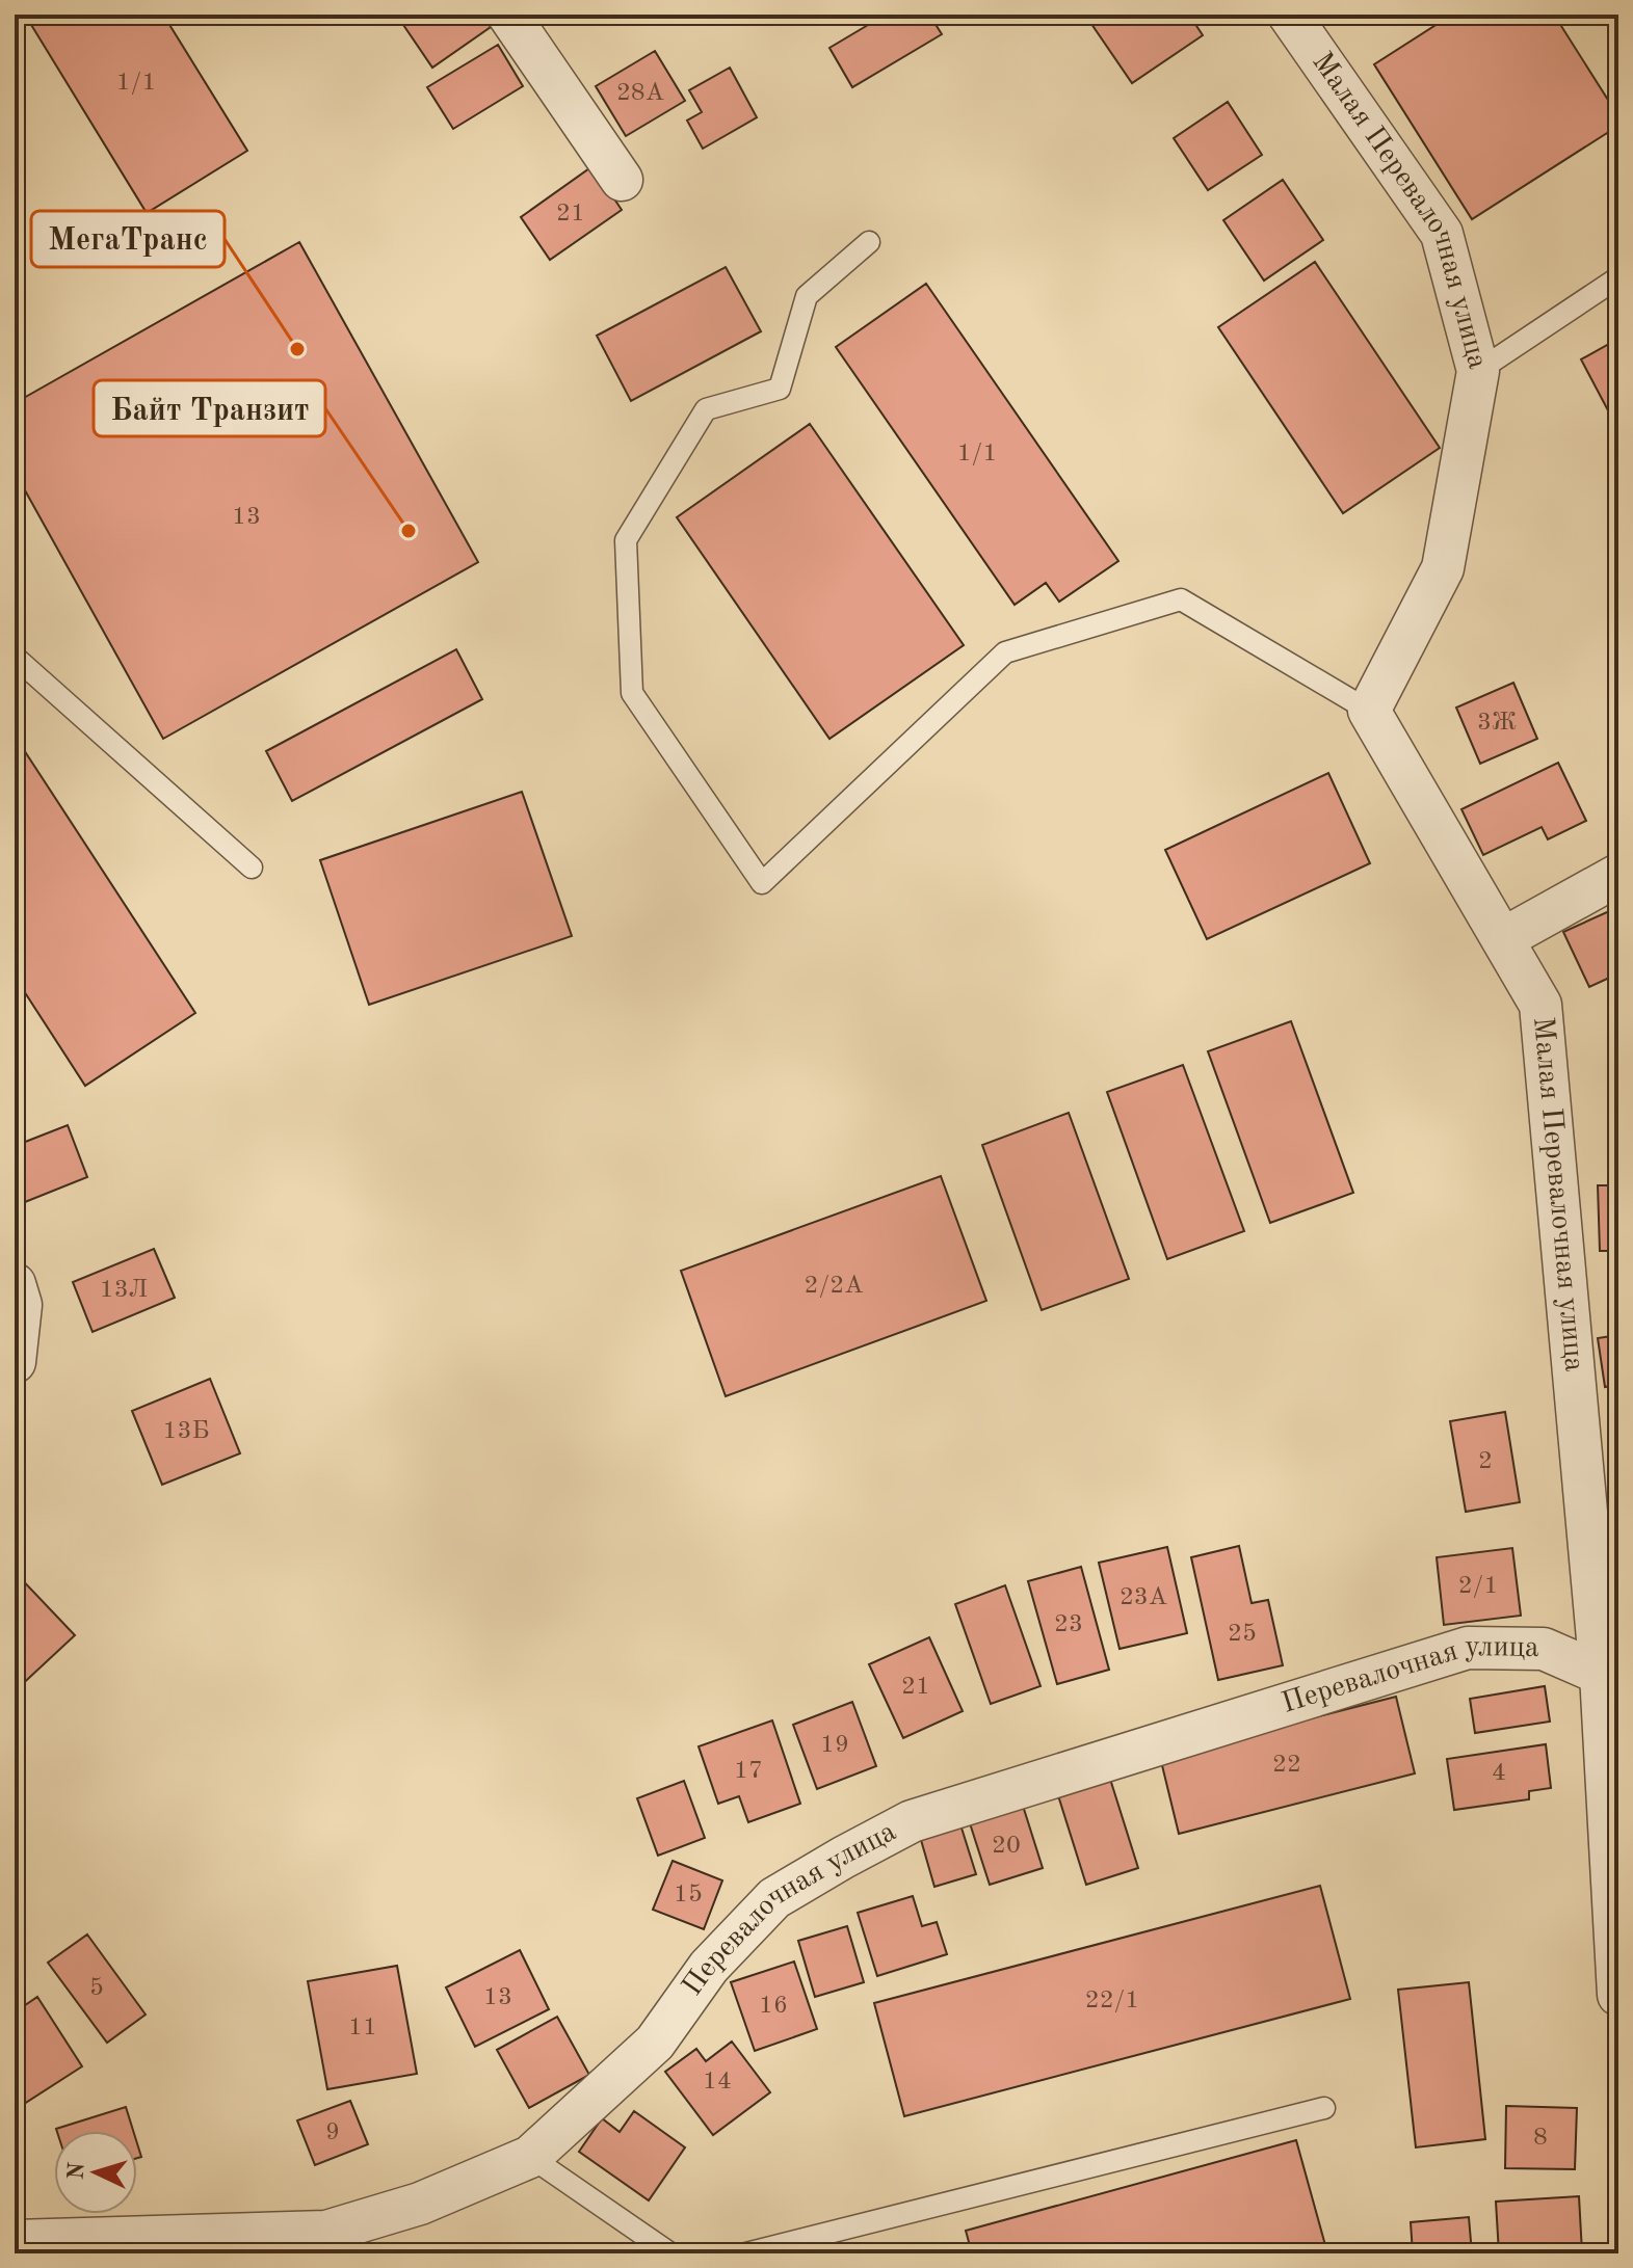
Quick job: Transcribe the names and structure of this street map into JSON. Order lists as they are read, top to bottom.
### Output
{
  "streets": {
    "street": ["Малая Перевалочная улица", "Перевалочная улица"]
  },
  "crossings": [
    ["Малая Перевалочная улица", "Перевалочная улица"]
  ],
  "places": ["МегаТранс", "Байт Транзит"],
  "house_numbers": [
    "1/1",
    "28А",
    "21",
    "1/1",
    "13",
    "3Ж",
    "2/2А",
    "13Л",
    "13Б",
    "2",
    "2/1",
    "23А",
    "23",
    "25",
    "21",
    "19",
    "22",
    "17",
    "4",
    "20",
    "15",
    "5",
    "13",
    "22/1",
    "16",
    "11",
    "14",
    "9",
    "8"
  ],
  "north": "left"
}
